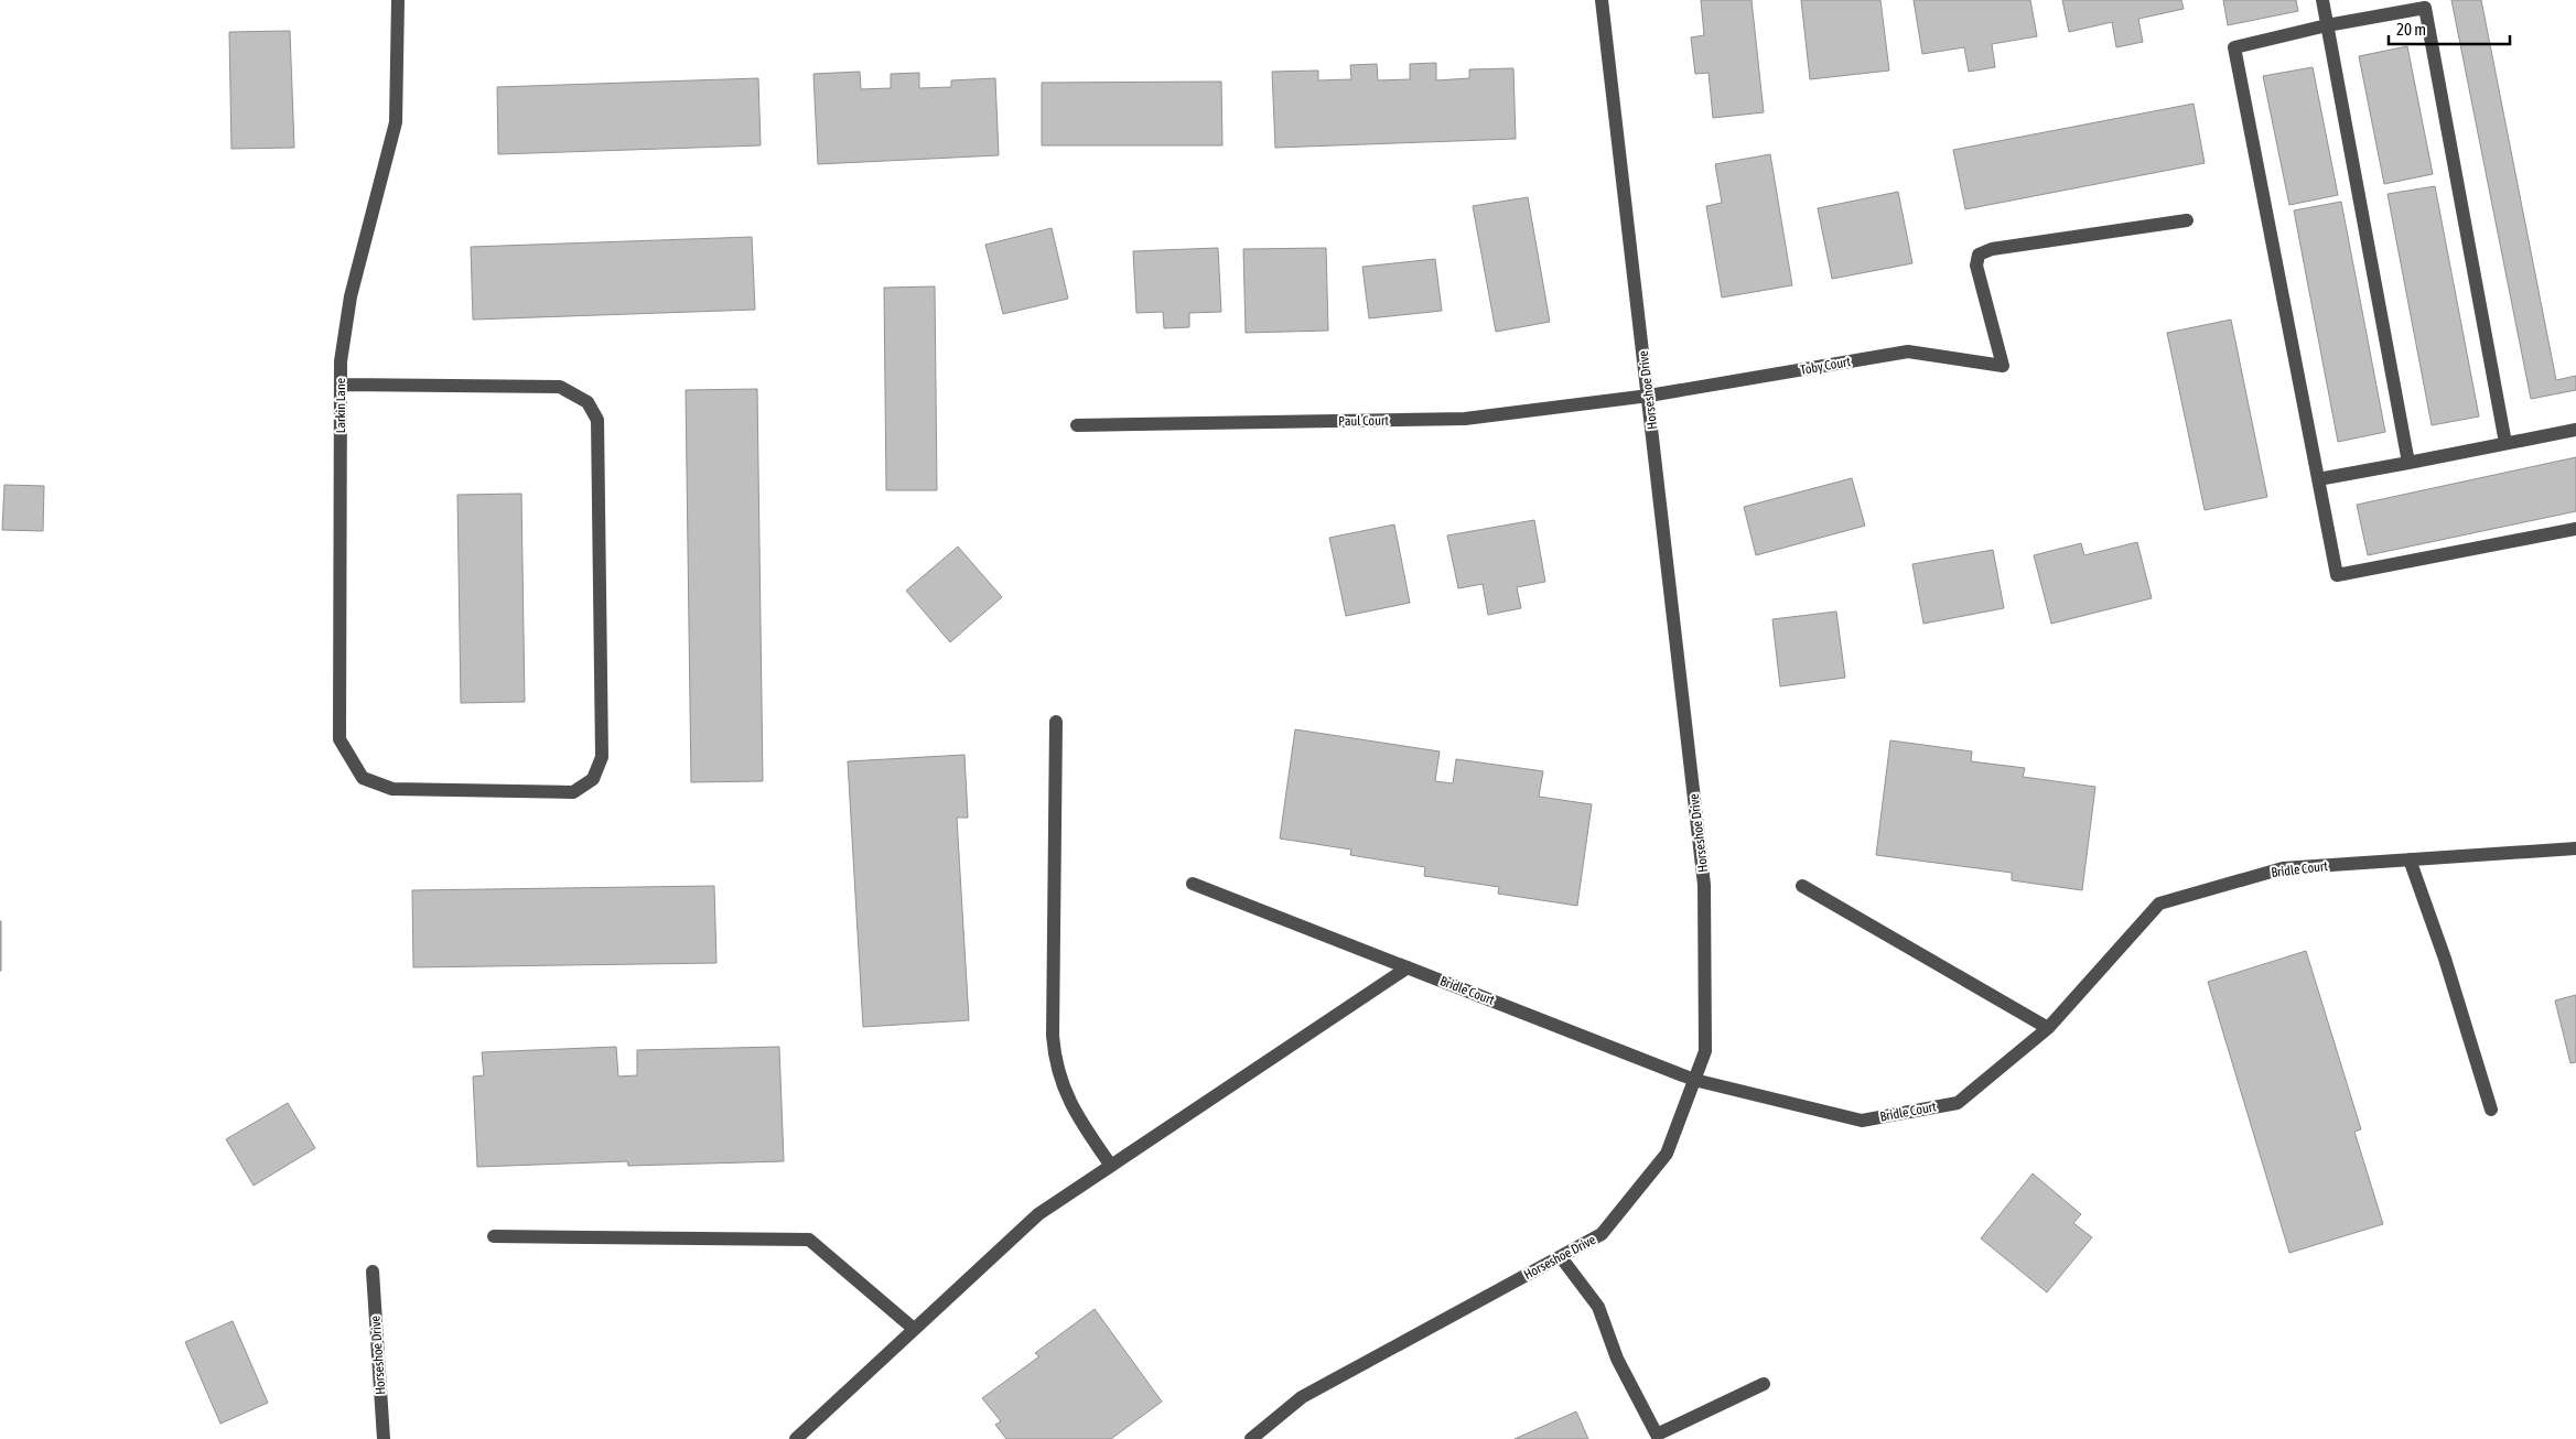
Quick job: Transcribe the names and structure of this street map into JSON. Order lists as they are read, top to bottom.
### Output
{
  "streets": {
    "street": [
      "Toby Court",
      "Horseshoe Drive",
      "Larkin Lane",
      "Paul Court",
      "Bridle Court"
    ]
  },
  "crossings": [
    ["Toby Court", "Horseshoe Drive"],
    ["Toby Court", "Paul Court"],
    ["Horseshoe Drive", "Paul Court"],
    ["Horseshoe Drive", "Bridle Court"]
  ],
  "scale_bar": "20 m"
}
